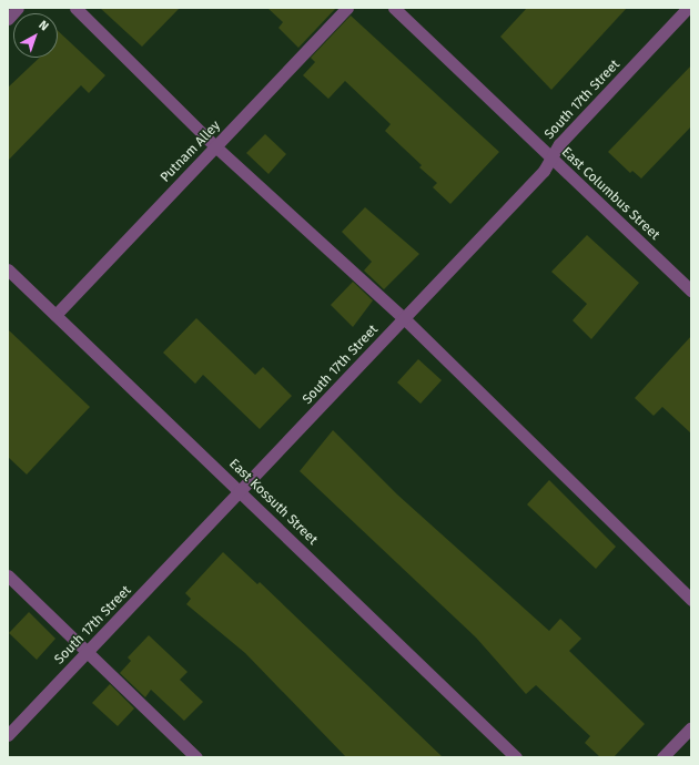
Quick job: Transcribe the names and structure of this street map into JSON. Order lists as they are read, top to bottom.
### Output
{
  "streets": {
    "street": [
      "South 17th Street",
      "Putnam Alley",
      "East Columbus Street",
      "East Kossuth Street"
    ]
  },
  "crossings": [
    ["South 17th Street", "East Columbus Street"],
    ["South 17th Street", "East Kossuth Street"],
    ["Putnam Alley", "East Kossuth Street"]
  ],
  "north": "top right"
}
